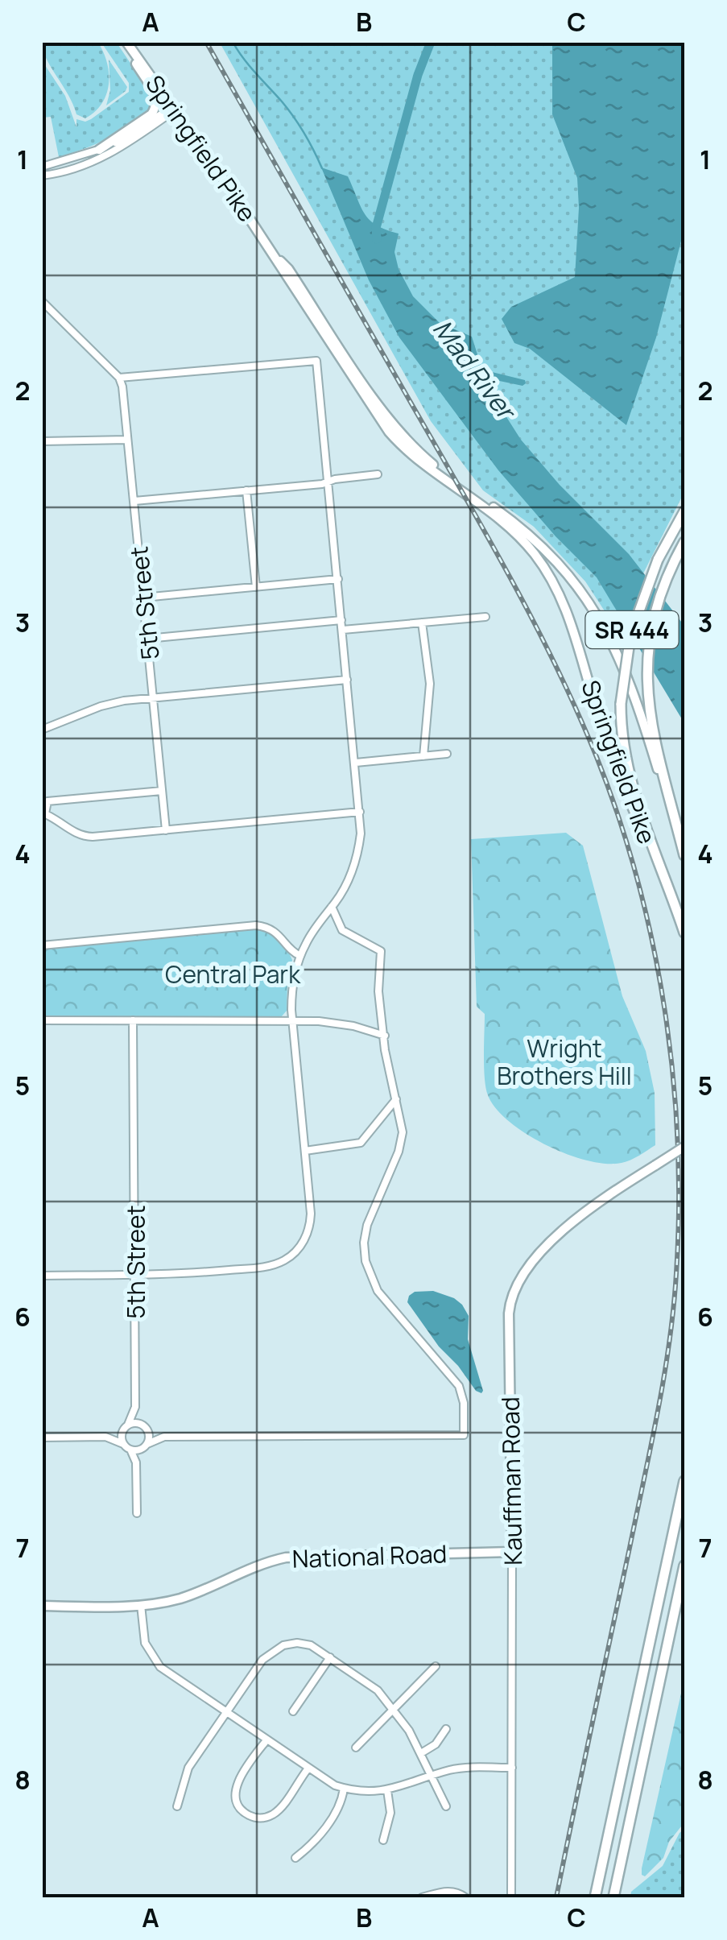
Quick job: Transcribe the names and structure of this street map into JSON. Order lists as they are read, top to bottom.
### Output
{
  "streets": {
    "highway": ["SR 444"],
    "main road": ["Springfield Pike", "Kauffman Road", "National Road"],
    "street": ["5th Street"]
  },
  "crossings": [
    ["Springfield Pike", "SR 444"],
    ["Kauffman Road", "National Road"]
  ],
  "water": ["Mad River"],
  "parks": ["Central Park", "Wright Brothers Hill"],
  "grid": {
    "columns": ["A", "B", "C"],
    "rows": [
      "1",
      "2",
      "3",
      "4",
      "5",
      "6",
      "7",
      "8"
    ]
  }
}
